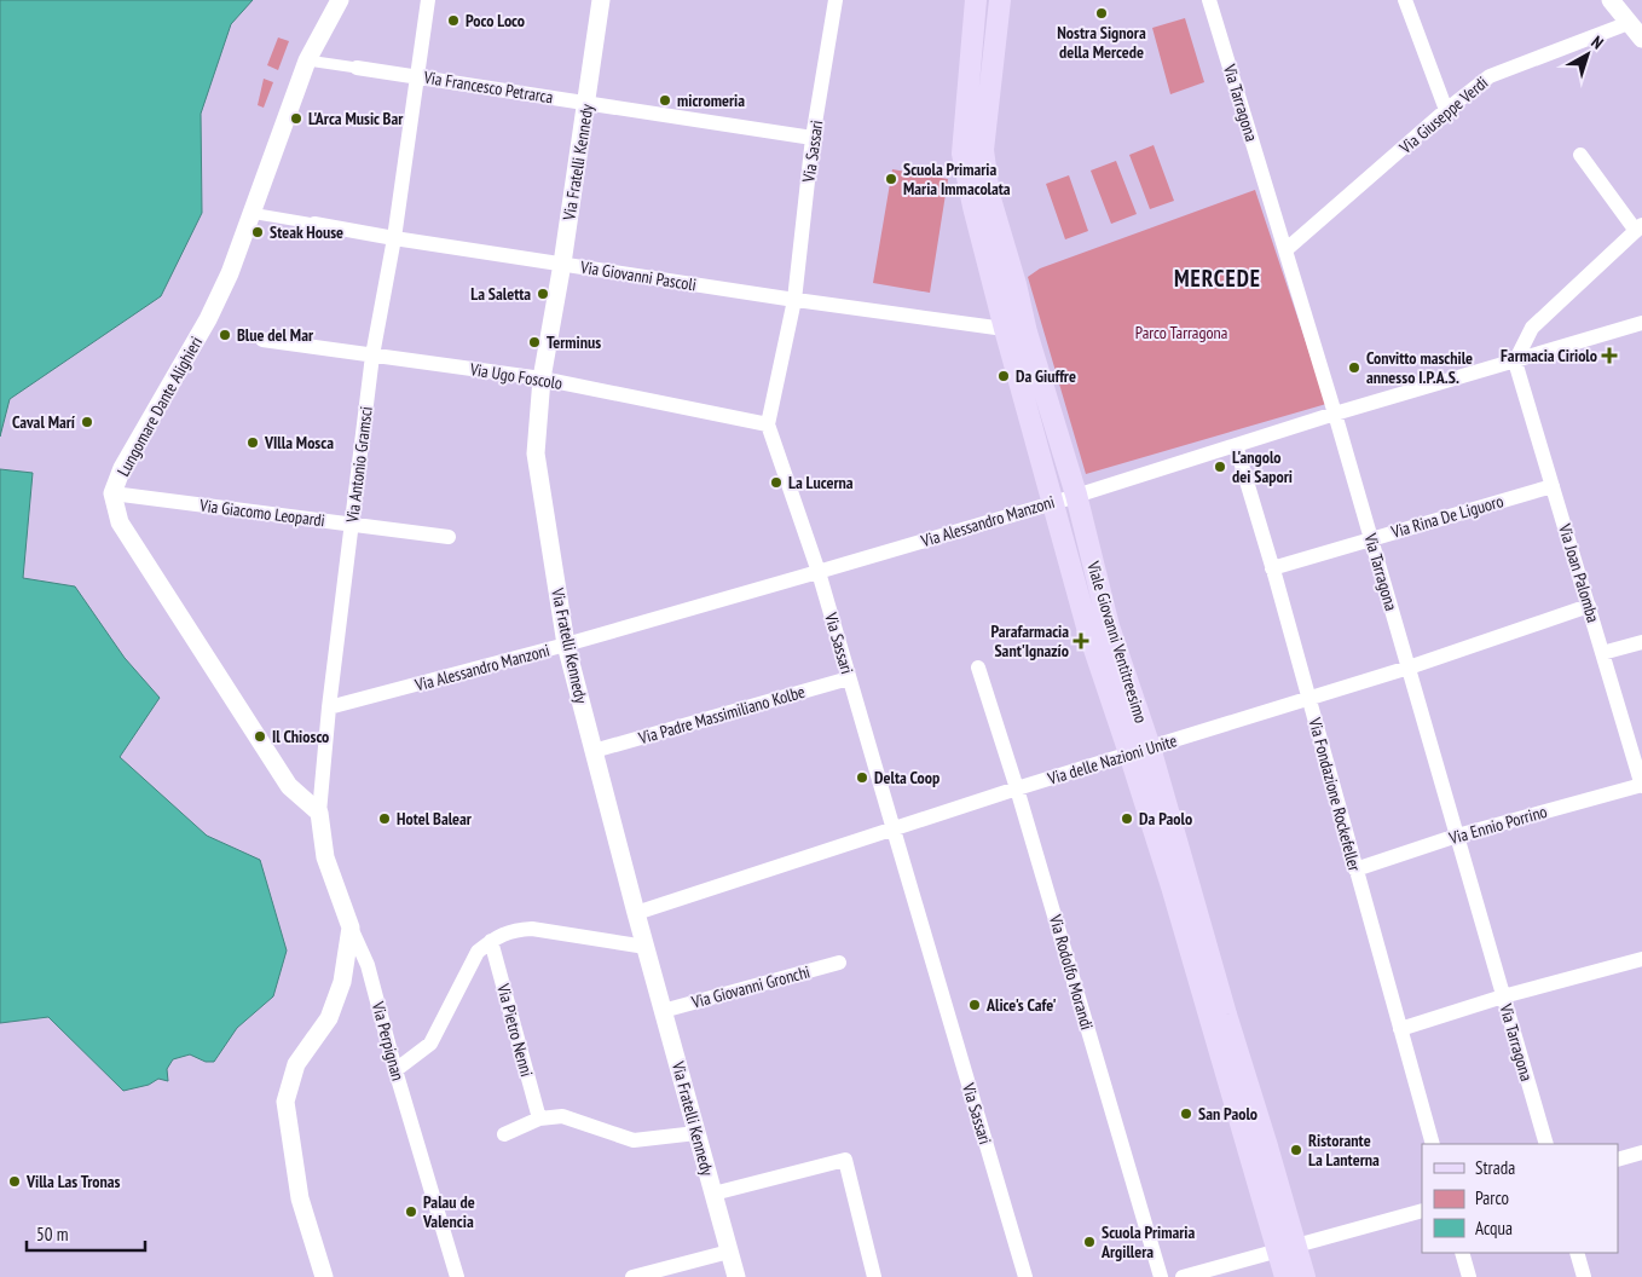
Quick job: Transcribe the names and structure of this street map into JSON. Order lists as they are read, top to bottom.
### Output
{
  "streets": {
    "main road": ["Viale Giovanni Ventitreesimo"],
    "street": [
      "Via Francesco Petrarca",
      "Via Tarragona",
      "Via Giuseppe Verdi",
      "Via Sassari",
      "Via Fratelli Kennedy",
      "Via Giovanni Pascoli",
      "Via Ugo Foscolo",
      "Lungomare Dante Alighieri",
      "Via Antonio Gramsci",
      "Via Giacomo Leopardi",
      "Via Rina De Liguoro",
      "Via Alessandro Manzoni",
      "Via Joan Palomba",
      "Via Padre Massimiliano Kolbe",
      "Via delle Nazioni Unite",
      "Via Fondazione Rockefeller",
      "Via Ennio Porrino",
      "Via Rodolfo Morandi",
      "Via Giovanni Gronchi",
      "Via Pietro Nenni",
      "Via Perpignan"
    ]
  },
  "crossings": [
    ["Via Francesco Petrarca", "Via Sassari"],
    ["Via Francesco Petrarca", "Via Fratelli Kennedy"],
    ["Via Francesco Petrarca", "Lungomare Dante Alighieri"],
    ["Via Francesco Petrarca", "Via Antonio Gramsci"],
    ["Via Tarragona", "Via Giuseppe Verdi"],
    ["Via Tarragona", "Via Rina De Liguoro"],
    ["Via Tarragona", "Via Alessandro Manzoni"],
    ["Via Tarragona", "Via delle Nazioni Unite"],
    ["Via Tarragona", "Via Ennio Porrino"],
    ["Via Sassari", "Via Giovanni Pascoli"],
    ["Via Sassari", "Via Ugo Foscolo"],
    ["Via Sassari", "Via Alessandro Manzoni"],
    ["Via Sassari", "Via Padre Massimiliano Kolbe"],
    ["Via Sassari", "Via delle Nazioni Unite"],
    ["Via Fratelli Kennedy", "Via Giovanni Pascoli"],
    ["Via Fratelli Kennedy", "Via Ugo Foscolo"],
    ["Via Fratelli Kennedy", "Via Alessandro Manzoni"],
    ["Via Fratelli Kennedy", "Via Padre Massimiliano Kolbe"],
    ["Via Fratelli Kennedy", "Via delle Nazioni Unite"],
    ["Via Fratelli Kennedy", "Via Giovanni Gronchi"],
    ["Via Giovanni Pascoli", "Lungomare Dante Alighieri"],
    ["Via Giovanni Pascoli", "Via Antonio Gramsci"],
    ["Via Giovanni Pascoli", "Viale Giovanni Ventitreesimo"],
    ["Via Ugo Foscolo", "Via Antonio Gramsci"],
    ["Lungomare Dante Alighieri", "Via Antonio Gramsci"],
    ["Lungomare Dante Alighieri", "Via Giacomo Leopardi"],
    ["Via Antonio Gramsci", "Via Giacomo Leopardi"],
    ["Via Antonio Gramsci", "Via Alessandro Manzoni"],
    ["Via Antonio Gramsci", "Via Perpignan"],
    ["Via Rina De Liguoro", "Via Joan Palomba"],
    ["Via Rina De Liguoro", "Via Fondazione Rockefeller"],
    ["Via Alessandro Manzoni", "Via Joan Palomba"],
    ["Via Alessandro Manzoni", "Viale Giovanni Ventitreesimo"],
    ["Via Alessandro Manzoni", "Via Fondazione Rockefeller"],
    ["Via Joan Palomba", "Via delle Nazioni Unite"],
    ["Via Joan Palomba", "Via Ennio Porrino"],
    ["Viale Giovanni Ventitreesimo", "Via delle Nazioni Unite"],
    ["Via delle Nazioni Unite", "Via Fondazione Rockefeller"],
    ["Via delle Nazioni Unite", "Via Rodolfo Morandi"],
    ["Via Fondazione Rockefeller", "Via Ennio Porrino"]
  ],
  "districts": ["MERCEDE"],
  "parks": ["Parco Tarragona"],
  "places": {
    "other": [
      "Nostra Signora della Mercede",
      "Poco Loco",
      "micromeria",
      "L'Arca Music Bar",
      "Scuola Primaria Maria Immacolata",
      "Steak House",
      "La Saletta",
      "Blue del Mar",
      "Terminus",
      "Convitto maschile annesso I.P.A.S.",
      "Da Giuffre",
      "Caval Marí",
      "VIlla Mosca",
      "L'angolo dei Sapori",
      "La Lucerna",
      "Il Chiosco",
      "Delta Coop",
      "Hotel Balear",
      "Da Paolo",
      "Alice's Cafe'",
      "San Paolo",
      "Ristorante La Lanterna",
      "Villa Las Tronas",
      "Palau de Valencia",
      "Scuola Primaria Argillera"
    ],
    "health": ["Farmacia Ciriolo", "Parafarmacia Sant'Ignazío"]
  },
  "legend": ["Strada", "Parco", "Acqua"],
  "scale_bar": "50 m",
  "north": "top right"
}
